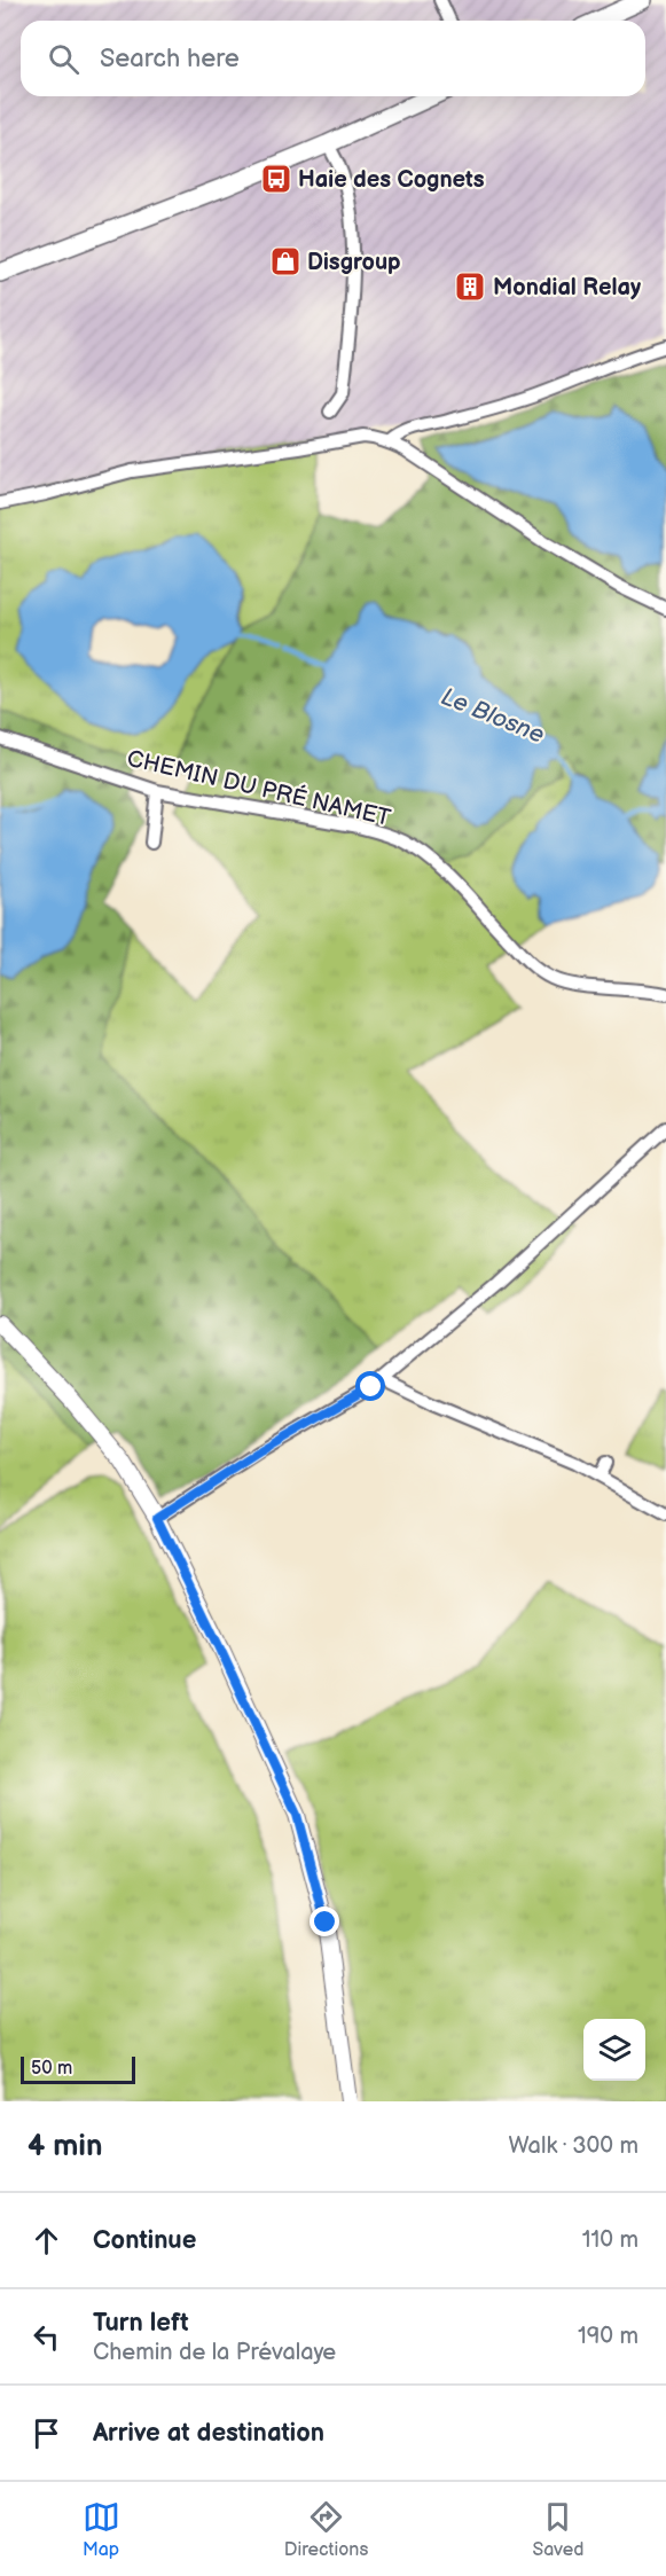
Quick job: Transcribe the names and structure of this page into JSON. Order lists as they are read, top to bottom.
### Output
{
  "streets": {
    "street": ["CHEMIN DU PRÉ NAMET"]
  },
  "water": ["Le Blosne"],
  "places": {
    "bus stop": ["Haie des Cognets"],
    "shop": ["Disgroup"],
    "building": ["Mondial Relay"]
  },
  "scale_bar": "50 m",
  "page": {
    "search": "Search here",
    "scale": "50 m",
    "heading": ["4 min", "Walk · 300 m"],
    "list": [
      ["Continue", "110 m"],
      ["Turn left", "Chemin de la Prévalaye", "190 m"],
      "Arrive at destination"
    ],
    "nav": ["Map", "Directions", "Saved"]
  }
}
